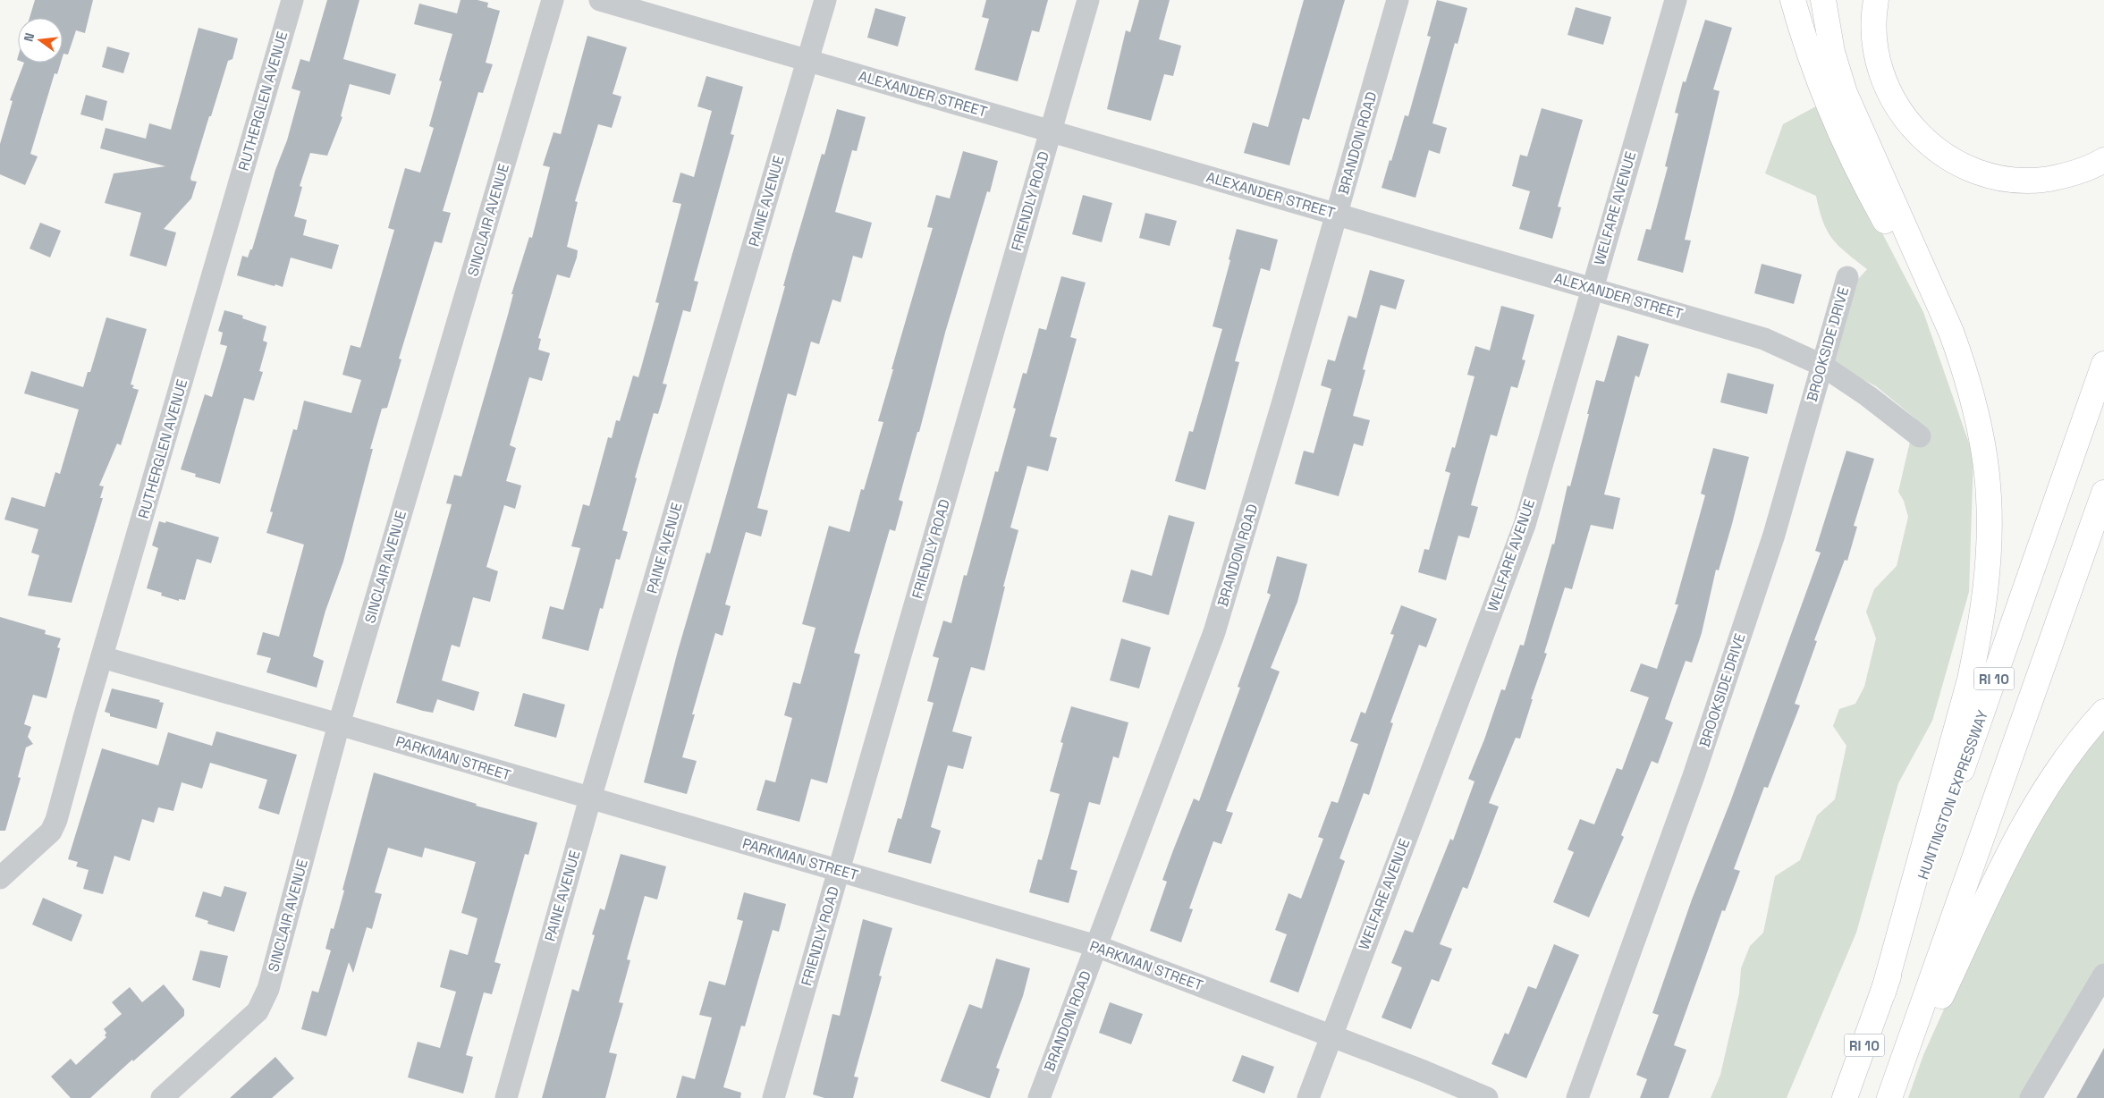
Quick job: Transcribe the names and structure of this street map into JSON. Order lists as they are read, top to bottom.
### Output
{
  "streets": {
    "highway": ["RI 10", "HUNTINGTON EXPRESSWAY"],
    "street": [
      "ALEXANDER STREET",
      "RUTHERGLEN AVENUE",
      "BRANDON ROAD",
      "PAINE AVENUE",
      "FRIENDLY ROAD",
      "WELFARE AVENUE",
      "SINCLAIR AVENUE",
      "BROOKSIDE DRIVE",
      "PARKMAN STREET"
    ]
  },
  "crossings": [
    ["ALEXANDER STREET", "BRANDON ROAD"],
    ["ALEXANDER STREET", "PAINE AVENUE"],
    ["ALEXANDER STREET", "FRIENDLY ROAD"],
    ["ALEXANDER STREET", "WELFARE AVENUE"],
    ["ALEXANDER STREET", "BROOKSIDE DRIVE"],
    ["RUTHERGLEN AVENUE", "PARKMAN STREET"],
    ["BRANDON ROAD", "PARKMAN STREET"],
    ["PAINE AVENUE", "PARKMAN STREET"],
    ["FRIENDLY ROAD", "PARKMAN STREET"],
    ["WELFARE AVENUE", "PARKMAN STREET"],
    ["SINCLAIR AVENUE", "PARKMAN STREET"]
  ],
  "north": "left"
}
